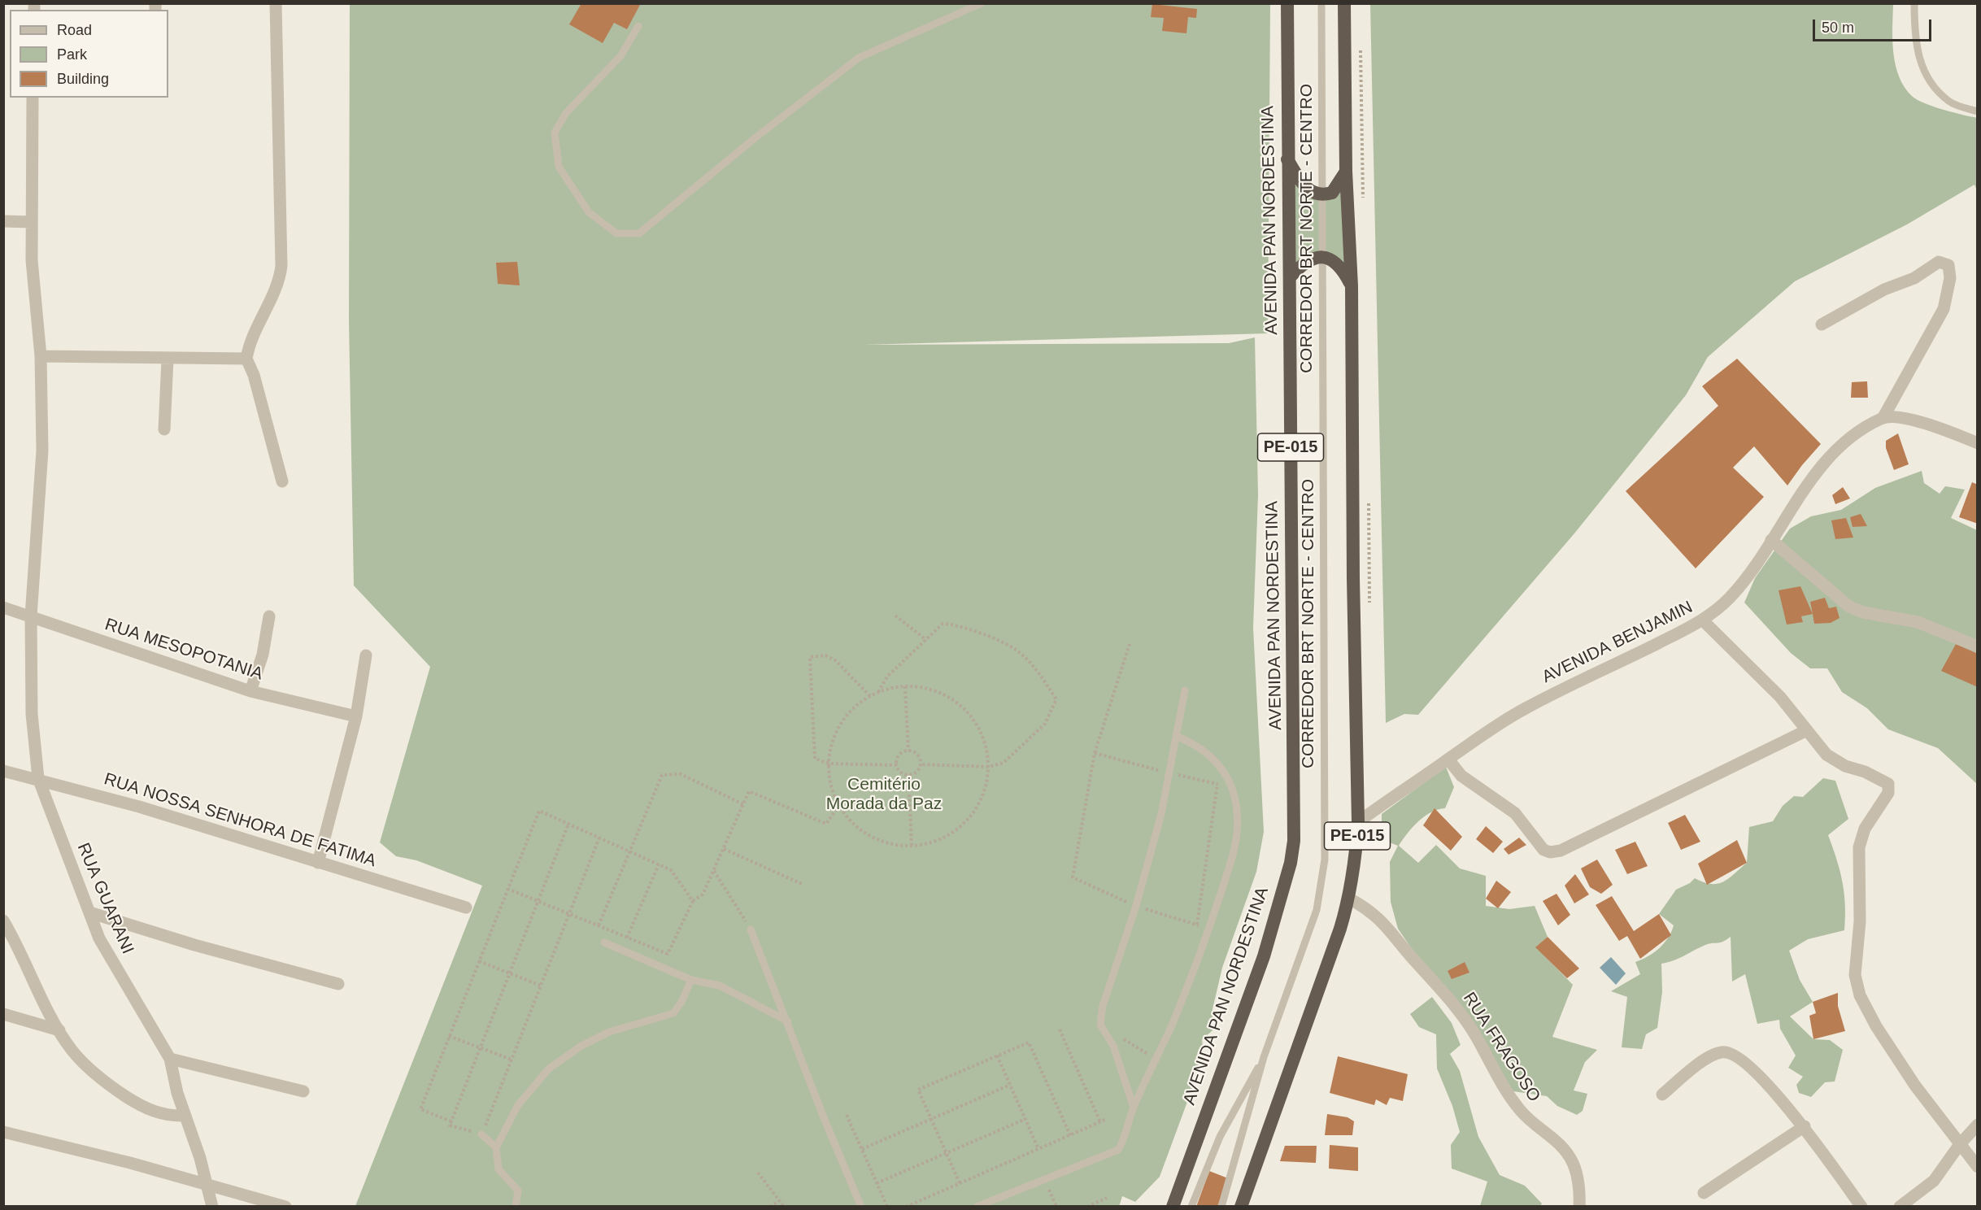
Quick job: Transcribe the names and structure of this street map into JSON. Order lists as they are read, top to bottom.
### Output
{
  "streets": {
    "highway": ["AVENIDA PAN NORDESTINA", "PE-015"],
    "street": [
      "AVENIDA BENJAMIN",
      "RUA MESOPOTANIA",
      "RUA NOSSA SENHORA DE FATIMA",
      "RUA GUARANI",
      "RUA FRAGOSO"
    ],
    "lane": ["CORREDOR BRT NORTE - CENTRO"]
  },
  "crossings": [
    ["PE-015", "AVENIDA BENJAMIN"],
    ["PE-015", "RUA FRAGOSO"],
    ["RUA MESOPOTANIA", "RUA GUARANI"],
    ["RUA NOSSA SENHORA DE FATIMA", "RUA GUARANI"]
  ],
  "parks": ["Cemitério Morada da Paz"],
  "legend": ["Road", "Park", "Building"],
  "scale_bar": "50 m"
}
